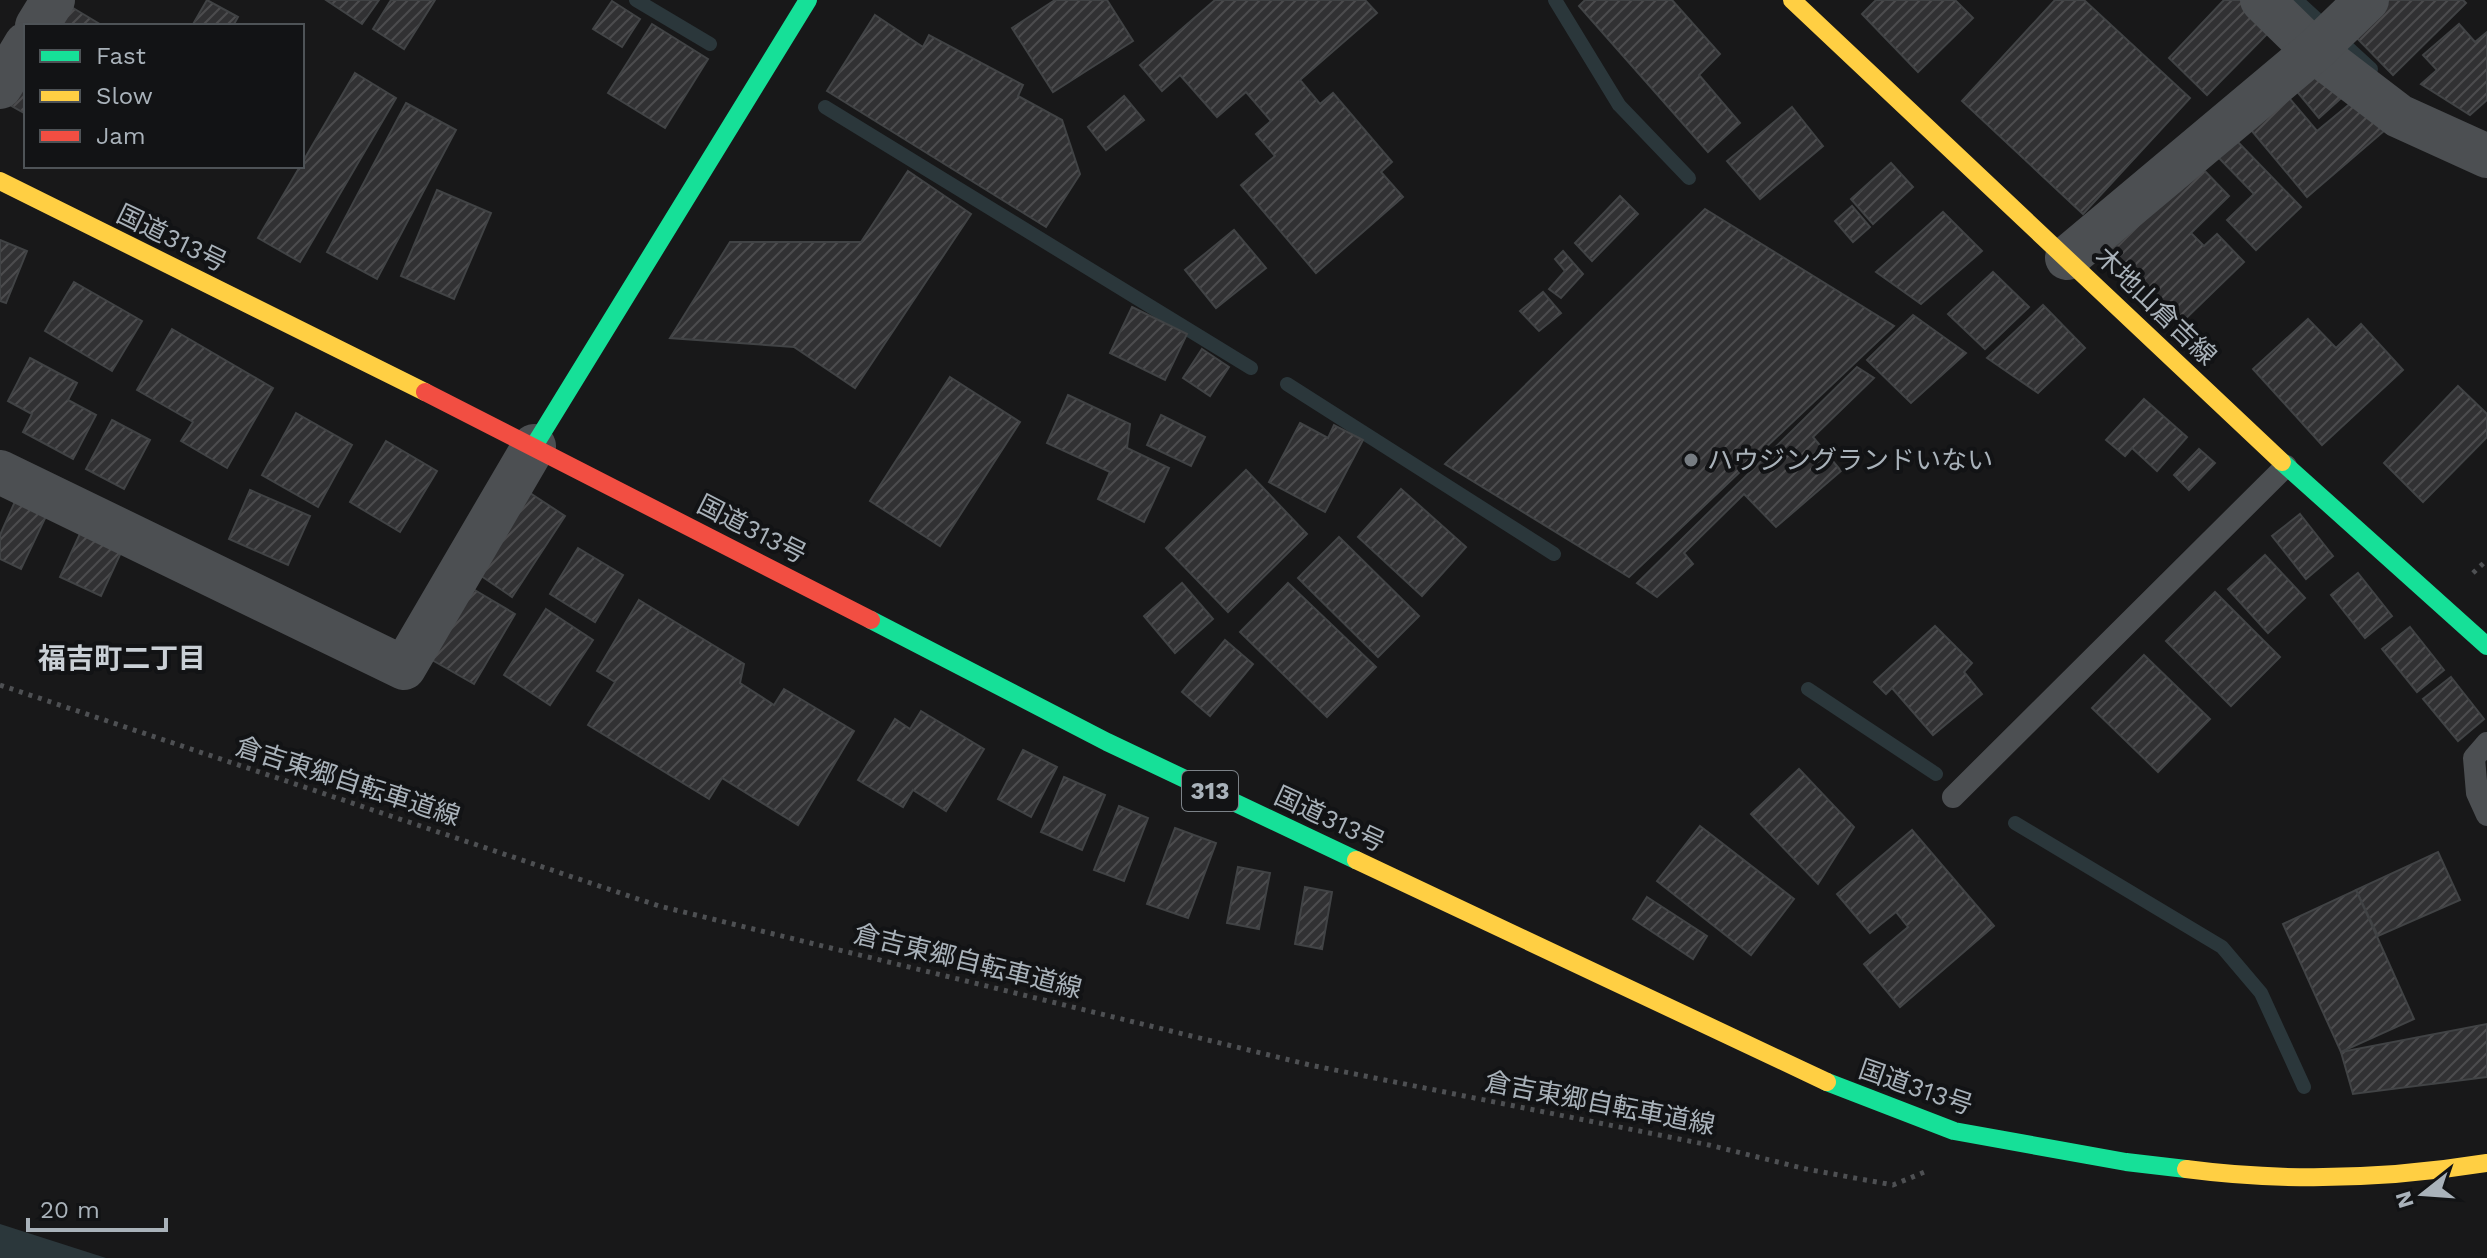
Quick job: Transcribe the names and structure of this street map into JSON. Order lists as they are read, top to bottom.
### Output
{
  "streets": {
    "main road": ["国道313号", "木地山倉吉線", "313"],
    "path": ["倉吉東郷自転車道線"]
  },
  "districts": ["福吉町二丁目"],
  "places": ["ハウジングランドいない"],
  "legend": ["Fast", "Slow", "Jam"],
  "scale_bar": "20 m",
  "north": "left"
}
